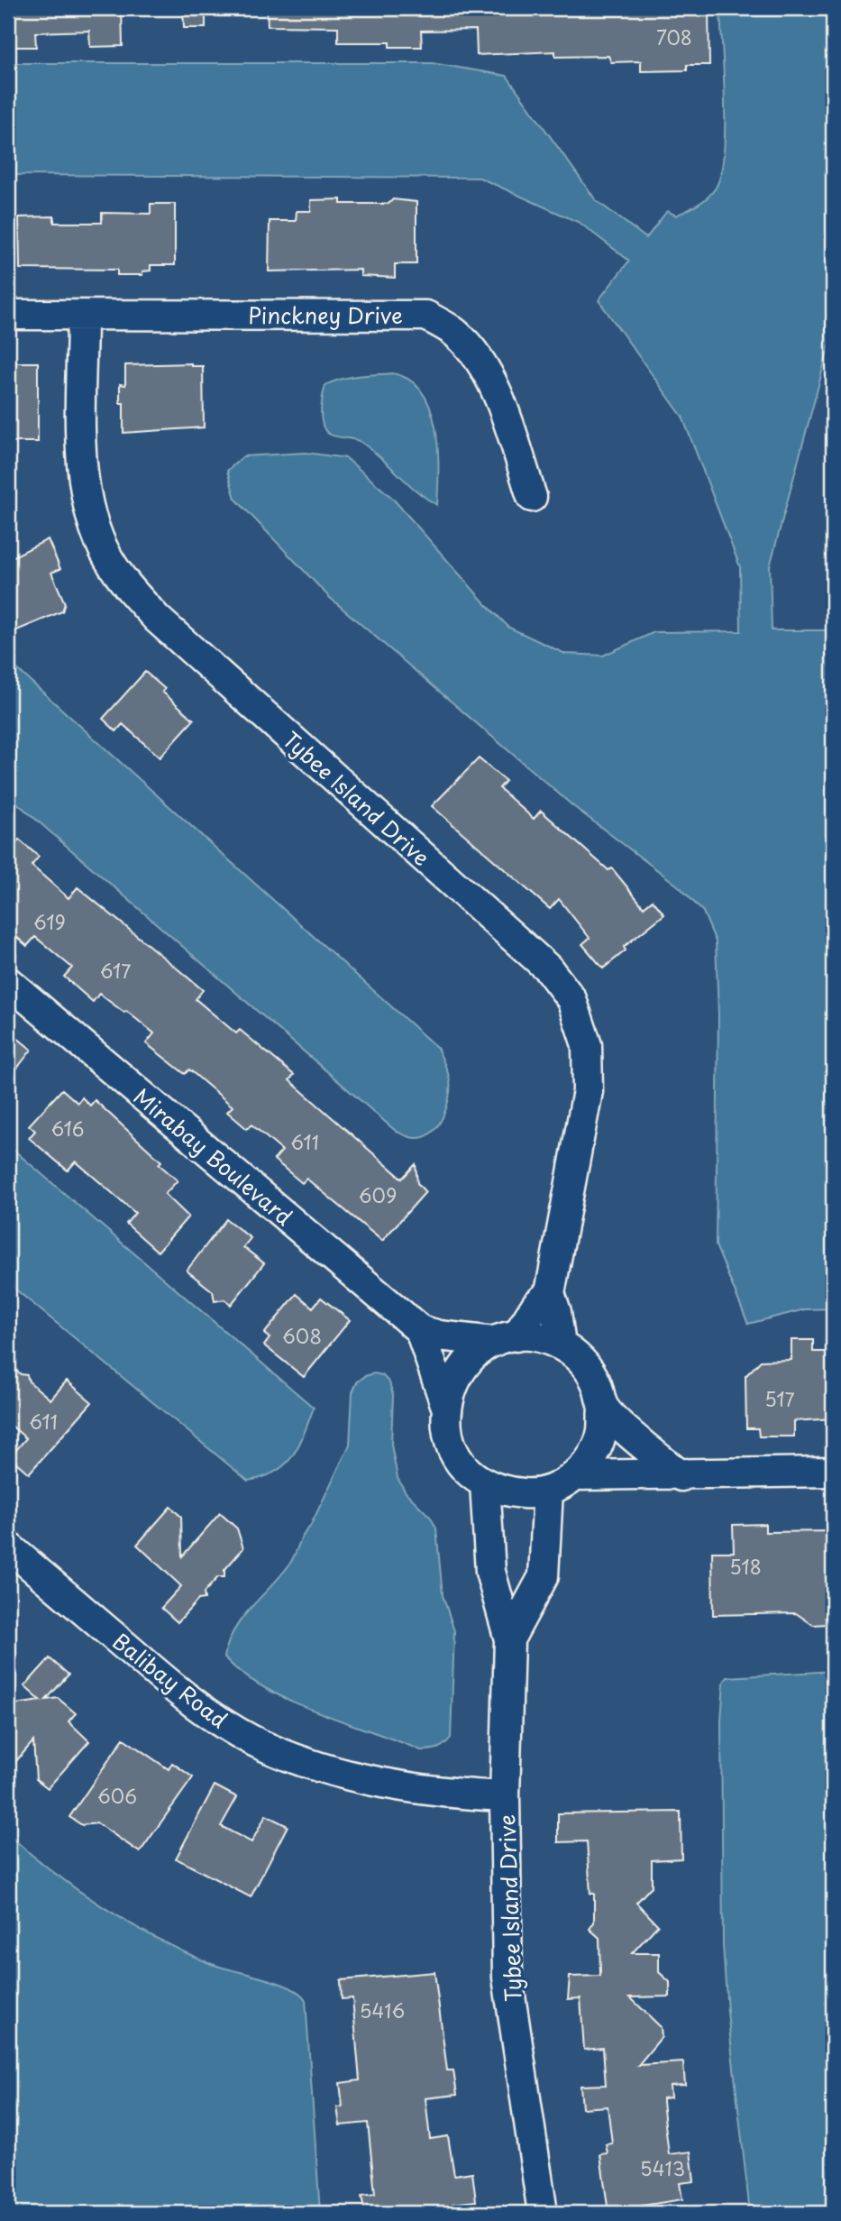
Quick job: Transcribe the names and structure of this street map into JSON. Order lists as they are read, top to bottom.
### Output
{
  "streets": {
    "street": [
      "Pinckney Drive",
      "Tybee Island Drive",
      "Mirabay Boulevard",
      "Balibay Road"
    ]
  },
  "crossings": [
    ["Pinckney Drive", "Tybee Island Drive"],
    ["Tybee Island Drive", "Mirabay Boulevard"],
    ["Tybee Island Drive", "Balibay Road"]
  ],
  "house_numbers": [
    "708",
    "619",
    "617",
    "616",
    "611",
    "609",
    "608",
    "517",
    "611",
    "518",
    "606",
    "5416",
    "5413"
  ]
}
